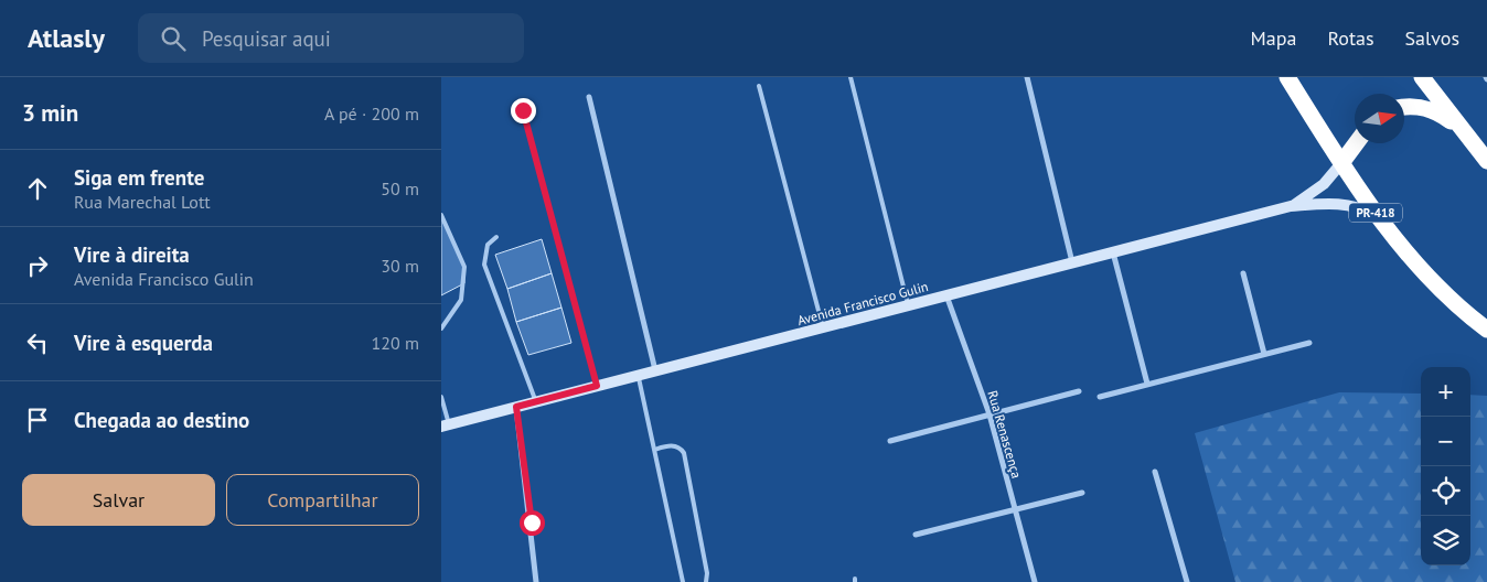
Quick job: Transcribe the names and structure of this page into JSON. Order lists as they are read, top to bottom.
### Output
{
  "streets": {
    "highway": ["PR-418"],
    "street": ["Avenida Francisco Gulin", "Rua Renascença"]
  },
  "crossings": [
    ["PR-418", "Avenida Francisco Gulin"],
    ["Avenida Francisco Gulin", "Rua Renascença"]
  ],
  "north": "right",
  "page": {
    "header": "Atlasly",
    "search": "Pesquisar aqui",
    "nav": ["Mapa", "Rotas", "Salvos"],
    "heading": ["3 min", "A pé · 200 m"],
    "list": [
      ["Siga em frente", "Rua Marechal Lott", "50 m"],
      ["Vire à direita", "Avenida Francisco Gulin", "30 m"],
      ["Vire à esquerda", "120 m"],
      "Chegada ao destino"
    ],
    "map_buttons": ["+", "−"],
    "buttons": ["Salvar", "Compartilhar"]
  }
}
